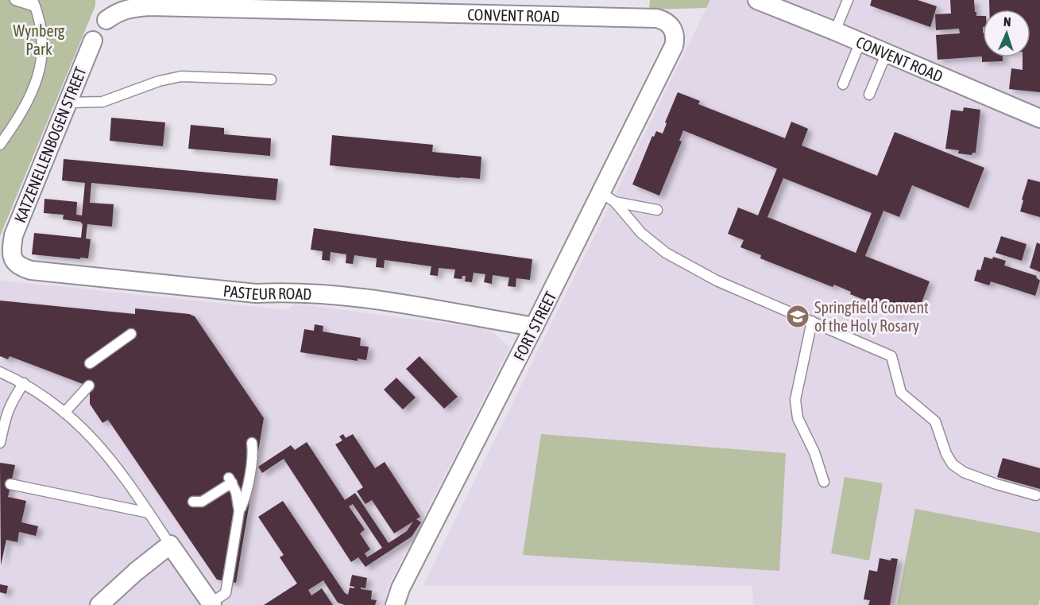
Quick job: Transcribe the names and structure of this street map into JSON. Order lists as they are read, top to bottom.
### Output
{
  "streets": {
    "street": [
      "CONVENT ROAD",
      "KATZENELLENBOGEN STREET",
      "PASTEUR ROAD",
      "FORT STREET"
    ]
  },
  "crossings": [
    ["CONVENT ROAD", "FORT STREET"],
    ["KATZENELLENBOGEN STREET", "PASTEUR ROAD"],
    ["PASTEUR ROAD", "FORT STREET"]
  ],
  "parks": ["Wynberg Park"],
  "places": {
    "school or university": ["Springfield Convent of the Holy Rosary"]
  },
  "north": "top"
}
